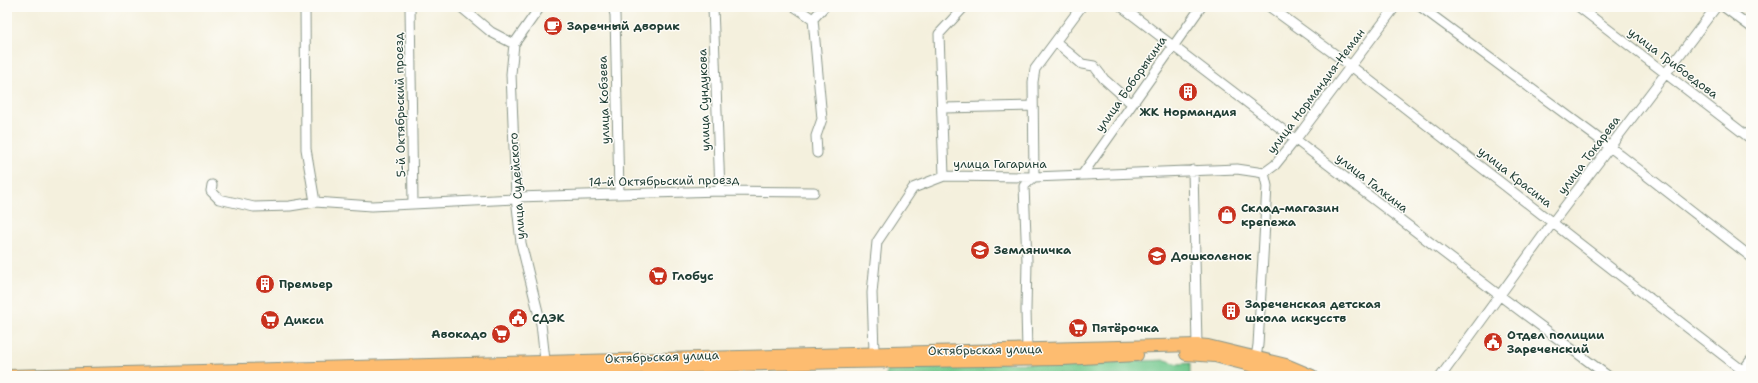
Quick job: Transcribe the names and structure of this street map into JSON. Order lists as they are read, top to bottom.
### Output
{
  "streets": {
    "main road": ["Октябрьская улица"],
    "street": [
      "улица Грибоедова",
      "улица Боборыкина",
      "улица Нормандия-Неман",
      "улица Кобзева",
      "улица Сундукова",
      "5-й Октябрьский проезд",
      "улица Токарева",
      "улица Гагарина",
      "улица Красина",
      "14-й Октябрьский проезд",
      "улица Галкина",
      "улица Судейского"
    ]
  },
  "crossings": [
    ["улица Грибоедова", "улица Токарева"],
    ["улица Боборыкина", "улица Гагарина"],
    ["улица Боборыкина", "улица Галкина"],
    ["улица Нормандия-Неман", "улица Гагарина"],
    ["улица Нормандия-Неман", "улица Красина"],
    ["улица Нормандия-Неман", "улица Галкина"],
    ["улица Кобзева", "14-й Октябрьский проезд"],
    ["улица Сундукова", "14-й Октябрьский проезд"],
    ["5-й Октябрьский проезд", "14-й Октябрьский проезд"],
    ["улица Токарева", "улица Красина"],
    ["улица Токарева", "улица Галкина"],
    ["улица Гагарина", "Октябрьская улица"],
    ["14-й Октябрьский проезд", "улица Судейского"],
    ["улица Судейского", "Октябрьская улица"]
  ],
  "places": {
    "cafe": ["Заречный дворик"],
    "building": ["ЖК Нормандия", "Премьер", "Зареченская детская школа искусств"],
    "shop": ["Склад-магазин крепежа"],
    "school or university": ["Земляничка", "Дошколенок"],
    "supermarket": [
      "Глобус",
      "Дикси",
      "Пятёрочка",
      "Авокадо"
    ],
    "public building": ["СДЭК", "Отдел полиции Зареченский"]
  }
}
